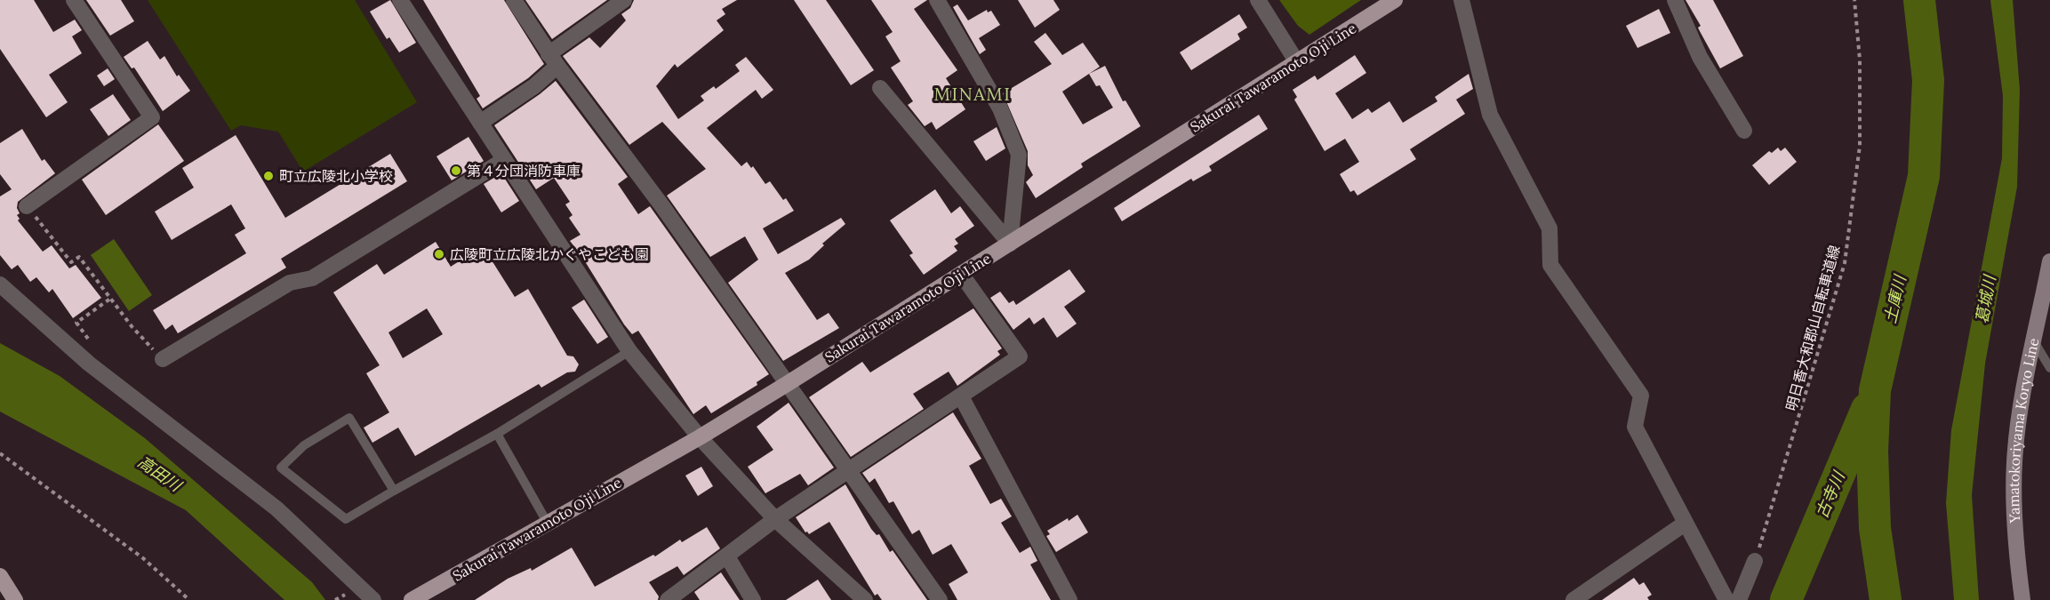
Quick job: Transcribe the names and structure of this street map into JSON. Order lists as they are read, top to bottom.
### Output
{
  "streets": {
    "main road": ["Sakurai Tawaramoto Oji Line", "Yamatokoriyama Koryo Line"],
    "path": ["明日香大和郡山自転車道線"]
  },
  "districts": ["MINAMI"],
  "water": [
    "土庫川",
    "葛城川",
    "高田川",
    "古寺川"
  ],
  "places": ["第４分団消防車庫", "町立広陵北小学校", "広陵町立広陵北かぐやこども園"]
}
